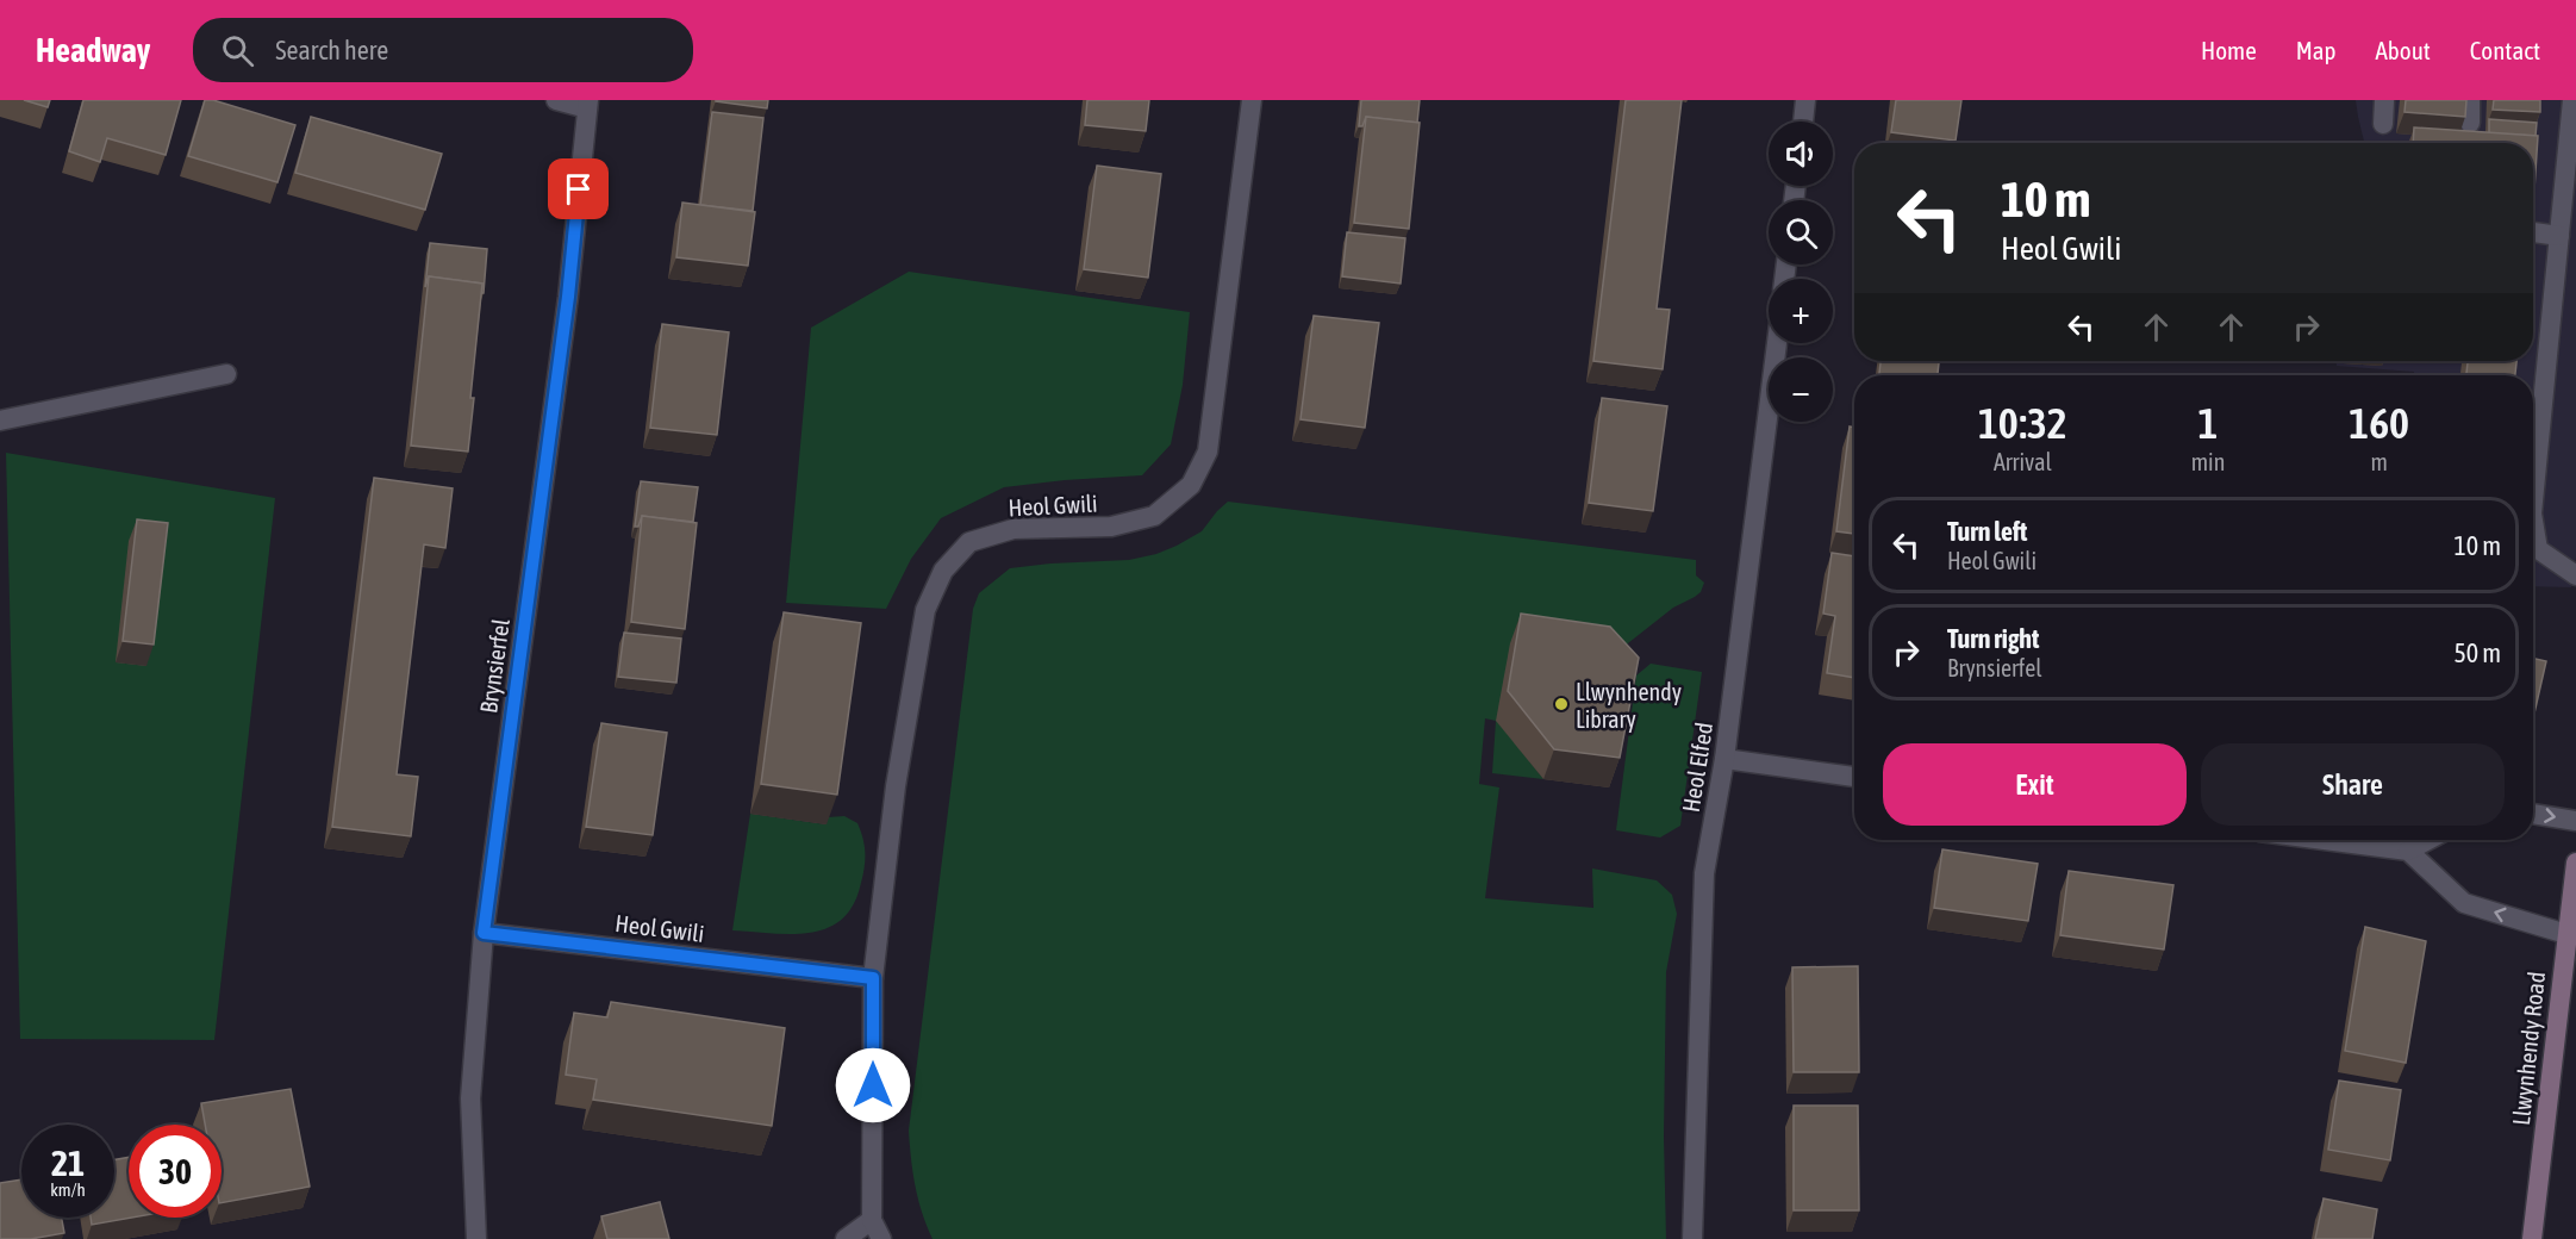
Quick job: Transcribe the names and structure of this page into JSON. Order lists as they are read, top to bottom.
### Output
{
  "streets": {
    "main road": ["Llwynhendy Road"],
    "street": ["Heol Gwili", "Brynsierfel", "Heol Elfed"]
  },
  "crossings": [
    ["Heol Gwili", "Brynsierfel"]
  ],
  "places": ["Llwynhendy Library"],
  "page": {
    "header": "Headway",
    "search": "Search here",
    "nav": [
      "Home",
      "Map",
      "About",
      "Contact"
    ],
    "map_buttons": ["+", "−"],
    "turn": ["10 m", "Heol Gwili"],
    "eta": [
      "10:32",
      "Arrival",
      "1",
      "min",
      "160",
      "m"
    ],
    "list": [
      {
        "name": "Turn left",
        "note": "Heol Gwili",
        "value": "10 m"
      },
      {
        "name": "Turn right",
        "note": "Brynsierfel",
        "value": "50 m"
      }
    ],
    "buttons": ["Exit", "Share"],
    "speed": "21 km/h",
    "limit": "30"
  }
}
